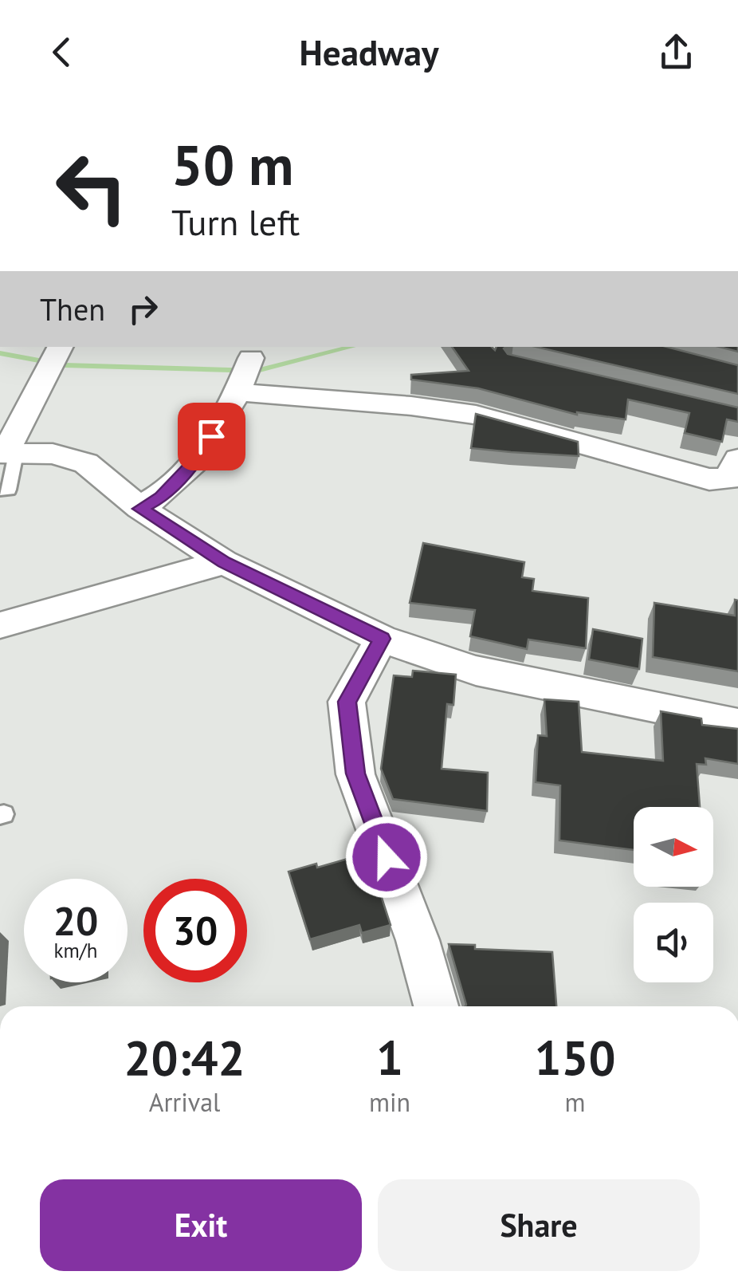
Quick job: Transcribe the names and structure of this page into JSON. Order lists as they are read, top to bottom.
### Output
{
  "north": "right",
  "page": {
    "header": "Headway",
    "turn": ["50 m", "Turn left"],
    "then": "Then",
    "speed": "20 km/h",
    "limit": "30",
    "eta": [
      "20:42",
      "Arrival",
      "1",
      "min",
      "150",
      "m"
    ],
    "buttons": ["Exit", "Share"]
  }
}
